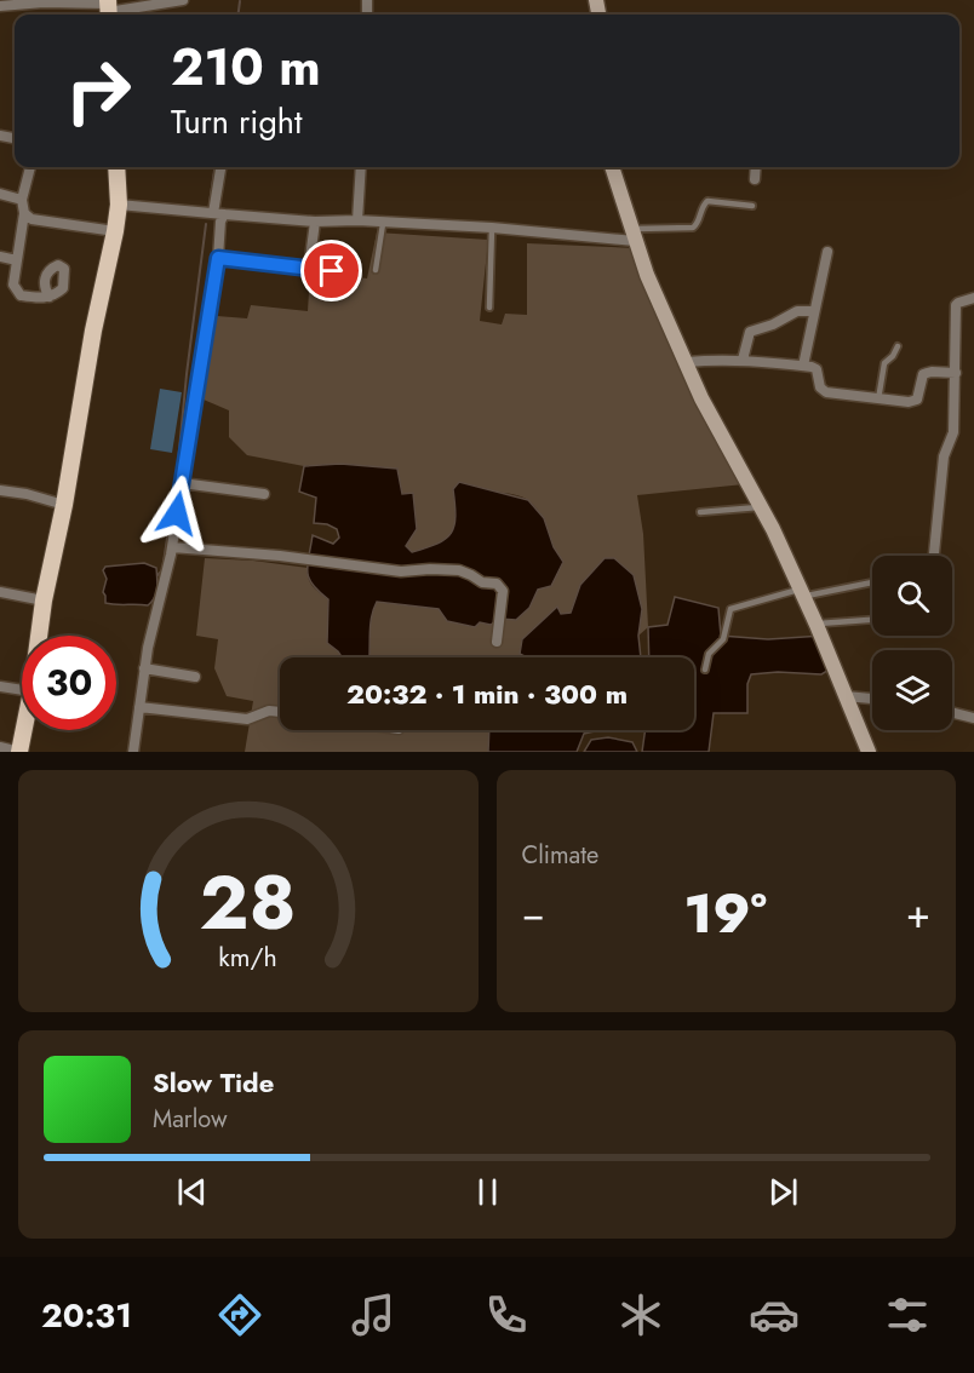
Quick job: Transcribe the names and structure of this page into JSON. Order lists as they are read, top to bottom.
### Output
{
  "page": {
    "turn": ["210 m", "Turn right"],
    "limit": "30",
    "trip": "20:32 · 1 min · 300 m",
    "tile": "Climate",
    "heat": ["−", "19°", "+"],
    "song": ["Slow Tide", "Marlow"],
    "tabs": "20:31",
    "gauge": ["28", "km/h"]
  }
}
